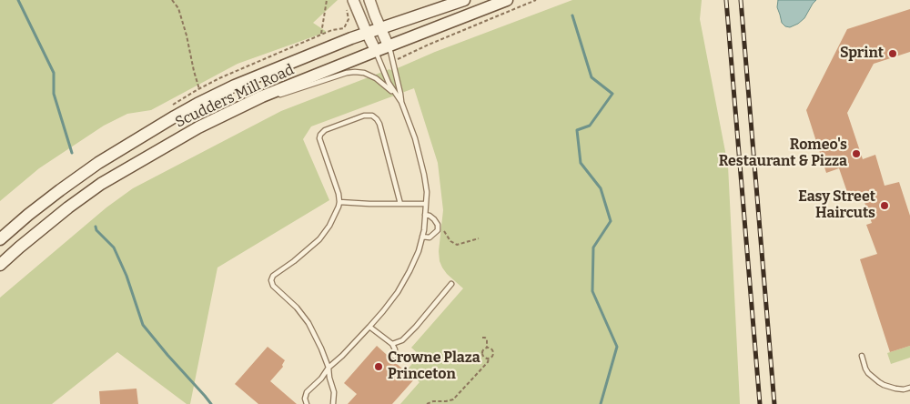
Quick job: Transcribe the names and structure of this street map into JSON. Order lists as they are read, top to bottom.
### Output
{
  "streets": {
    "main road": ["Scudders Mill Road"]
  },
  "places": [
    "Sprint",
    "Romeo's Restaurant & Pizza",
    "Easy Street Haircuts",
    "Crowne Plaza Princeton"
  ]
}
